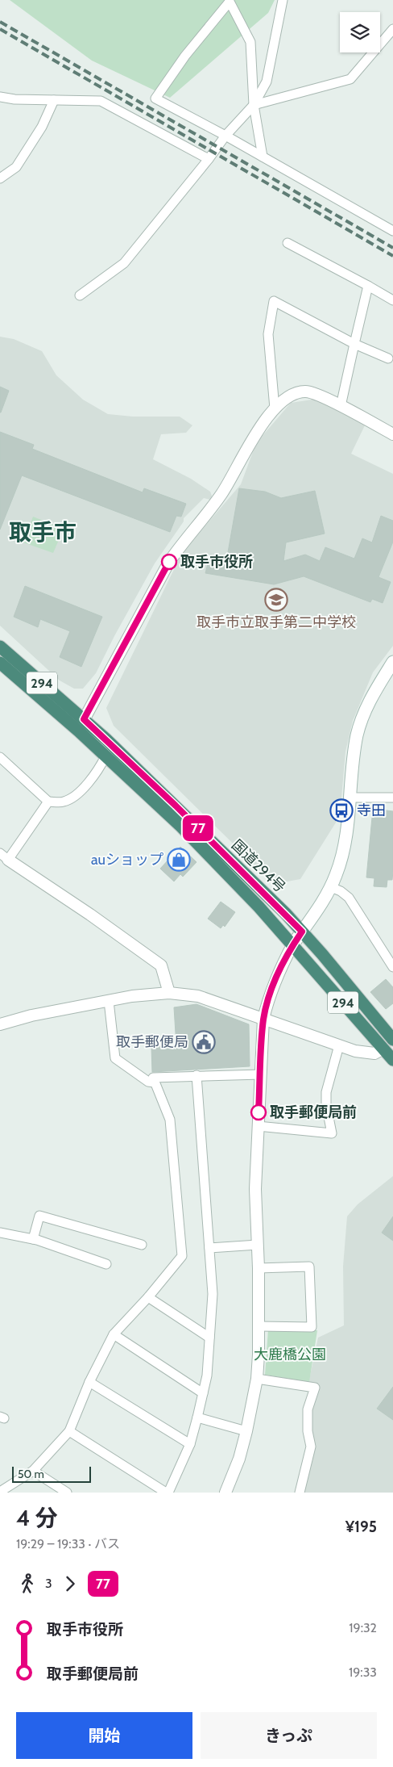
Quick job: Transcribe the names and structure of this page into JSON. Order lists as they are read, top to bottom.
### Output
{
  "streets": {
    "highway": ["294", "国道294号"]
  },
  "districts": ["取手市"],
  "parks": ["大鹿橋公園"],
  "places": {
    "other": ["取手市役所", "取手郵便局前"],
    "school or university": ["取手市立取手第二中学校"],
    "bus stop": ["寺田"],
    "shop": ["auショップ"],
    "public building": ["取手郵便局"]
  },
  "lines": ["bus line 77"],
  "scale_bar": "50 m",
  "page": {
    "on_map": "77",
    "scale": "50 m",
    "heading": ["4 分", "19:29 – 19:33 · バス", "¥195"],
    "legs": ["3", "77"],
    "list": [
      {
        "name": "取手市役所",
        "value": "19:32"
      },
      {
        "name": "取手郵便局前",
        "value": "19:33"
      }
    ],
    "buttons": ["開始", "きっぷ"]
  }
}
